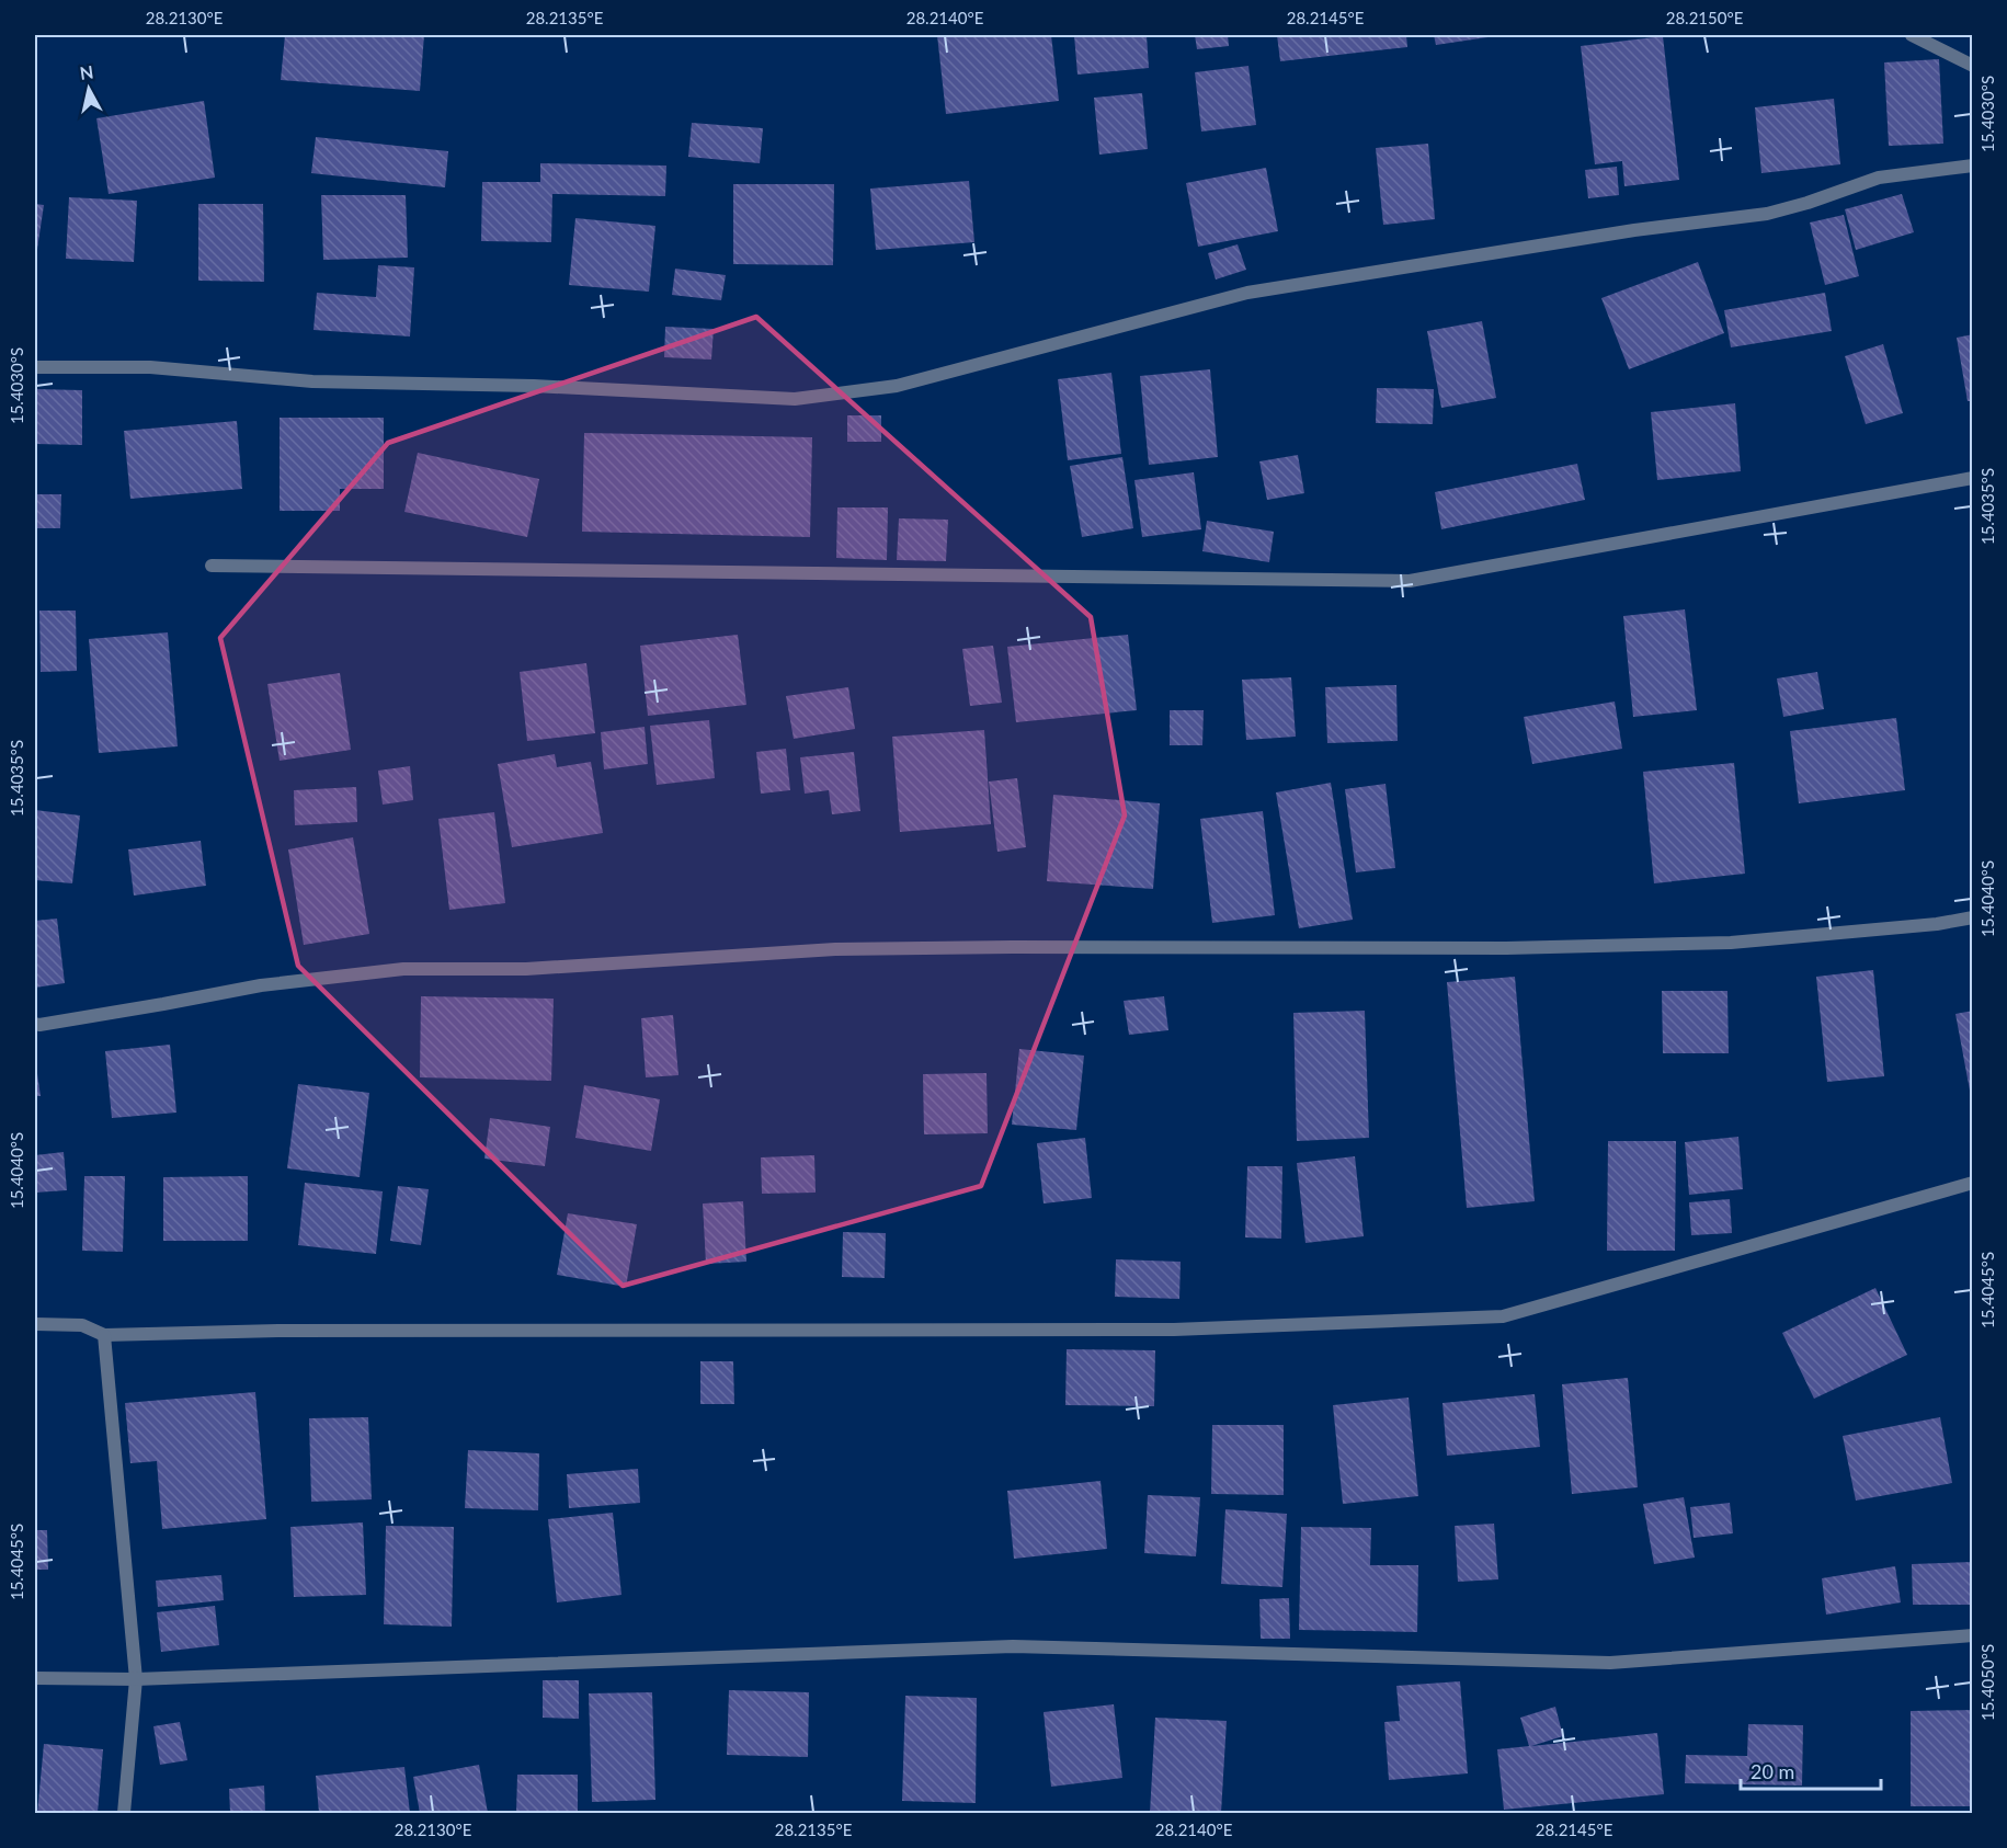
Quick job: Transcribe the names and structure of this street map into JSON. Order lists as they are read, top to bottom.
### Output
{
  "scale_bar": "20 m",
  "north": "top",
  "coordinates": [
    "28.2130°E",
    "28.2135°E",
    "28.2140°E",
    "28.2145°E",
    "28.2150°E",
    "15.4030°S",
    "15.4035°S",
    "15.4040°S",
    "15.4045°S",
    "15.4050°S"
  ]
}
